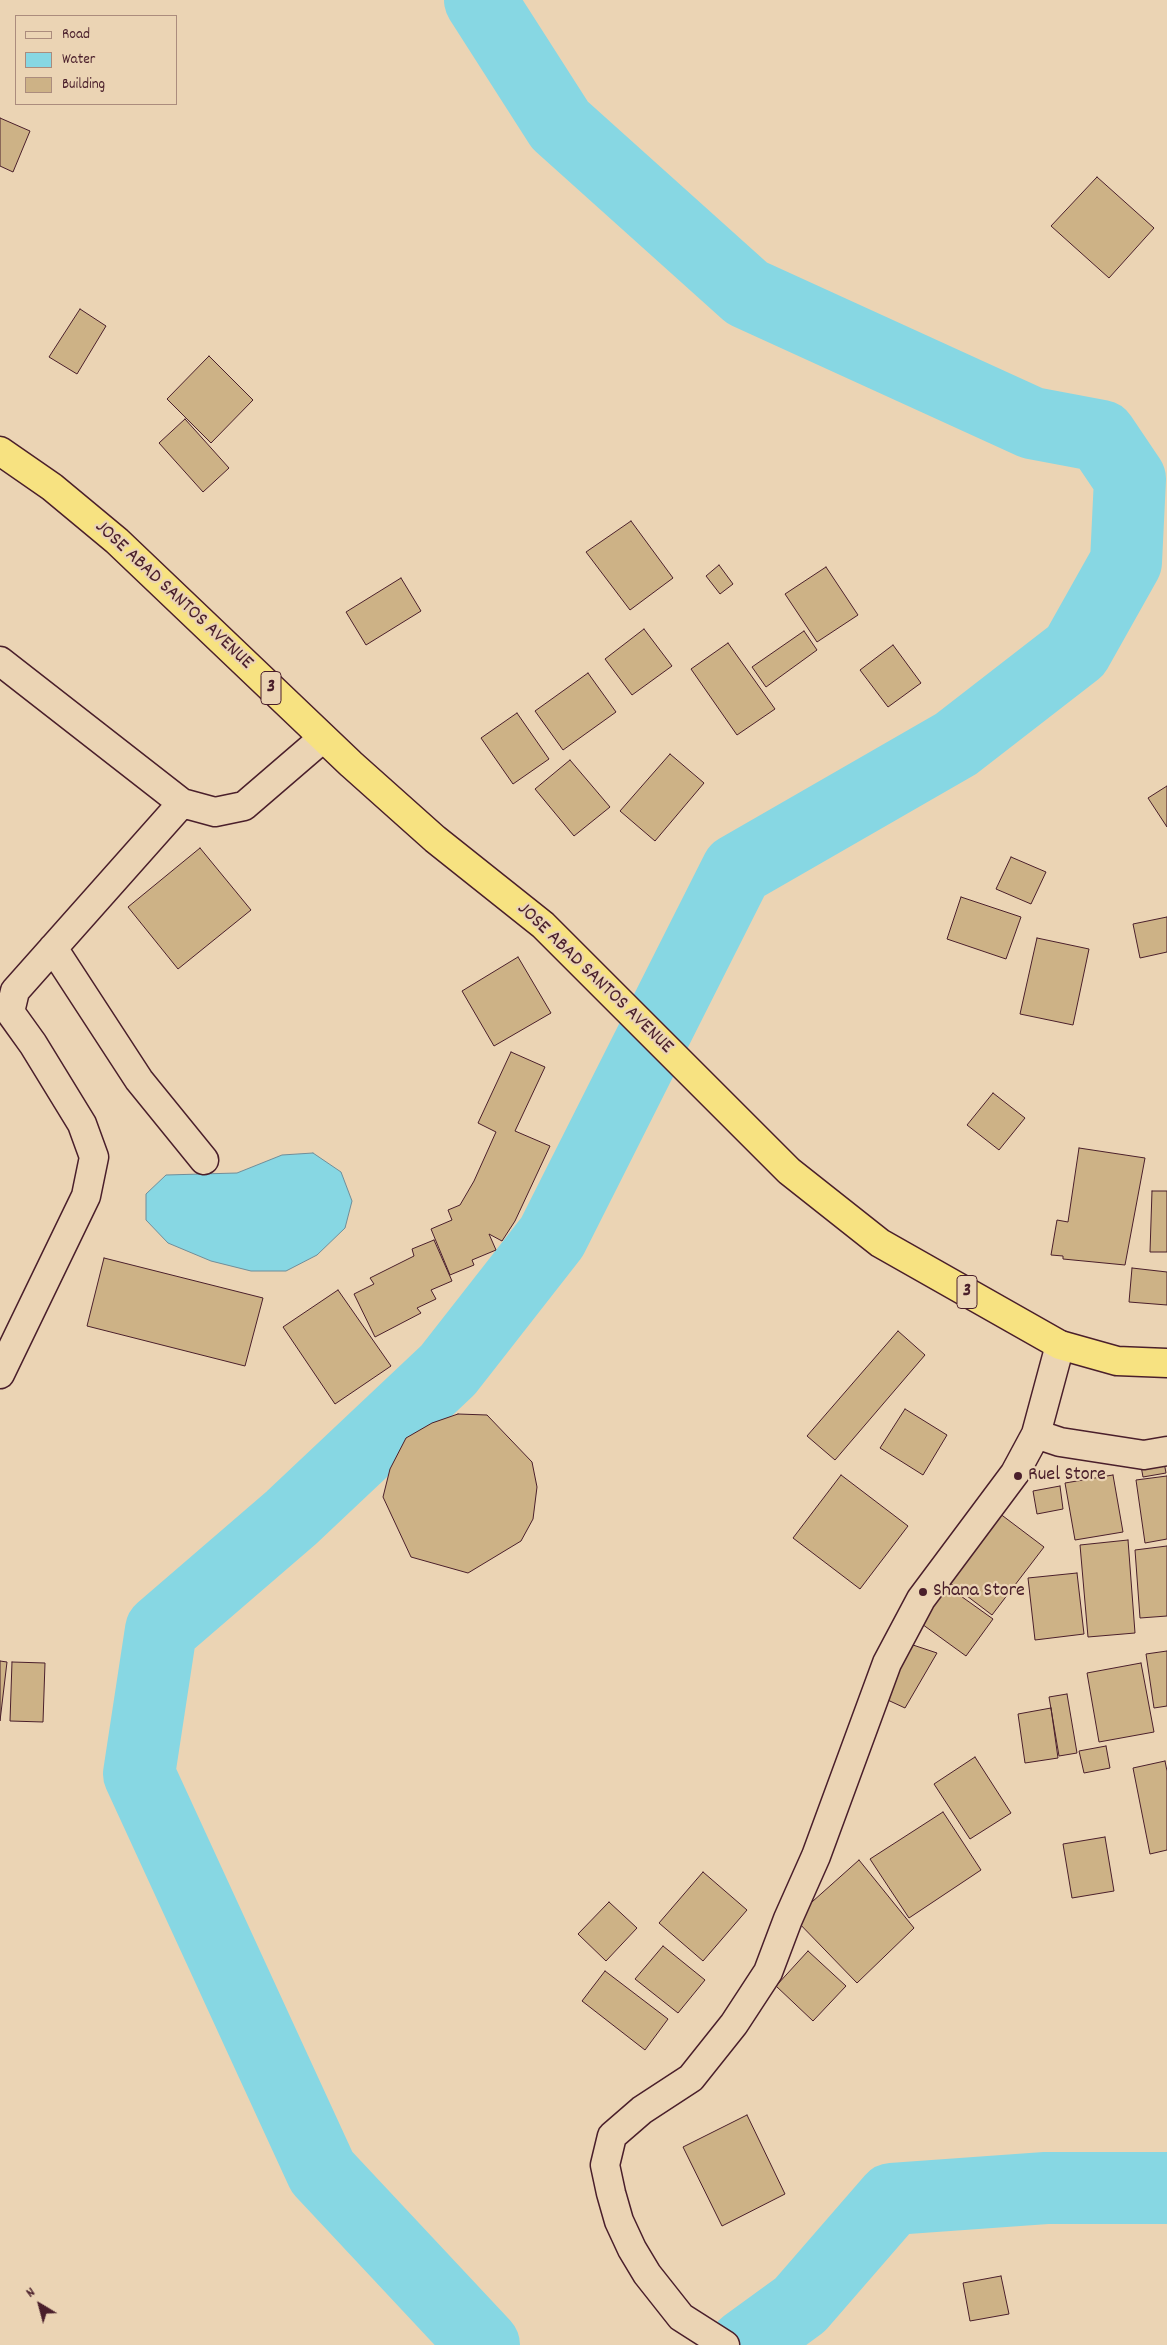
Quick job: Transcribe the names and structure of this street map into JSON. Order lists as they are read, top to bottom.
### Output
{
  "streets": {
    "highway": ["JOSE ABAD SANTOS AVENUE", "3"]
  },
  "places": ["Ruel Store", "Shana Store"],
  "legend": ["Road", "Water", "Building"],
  "north": "top left"
}
